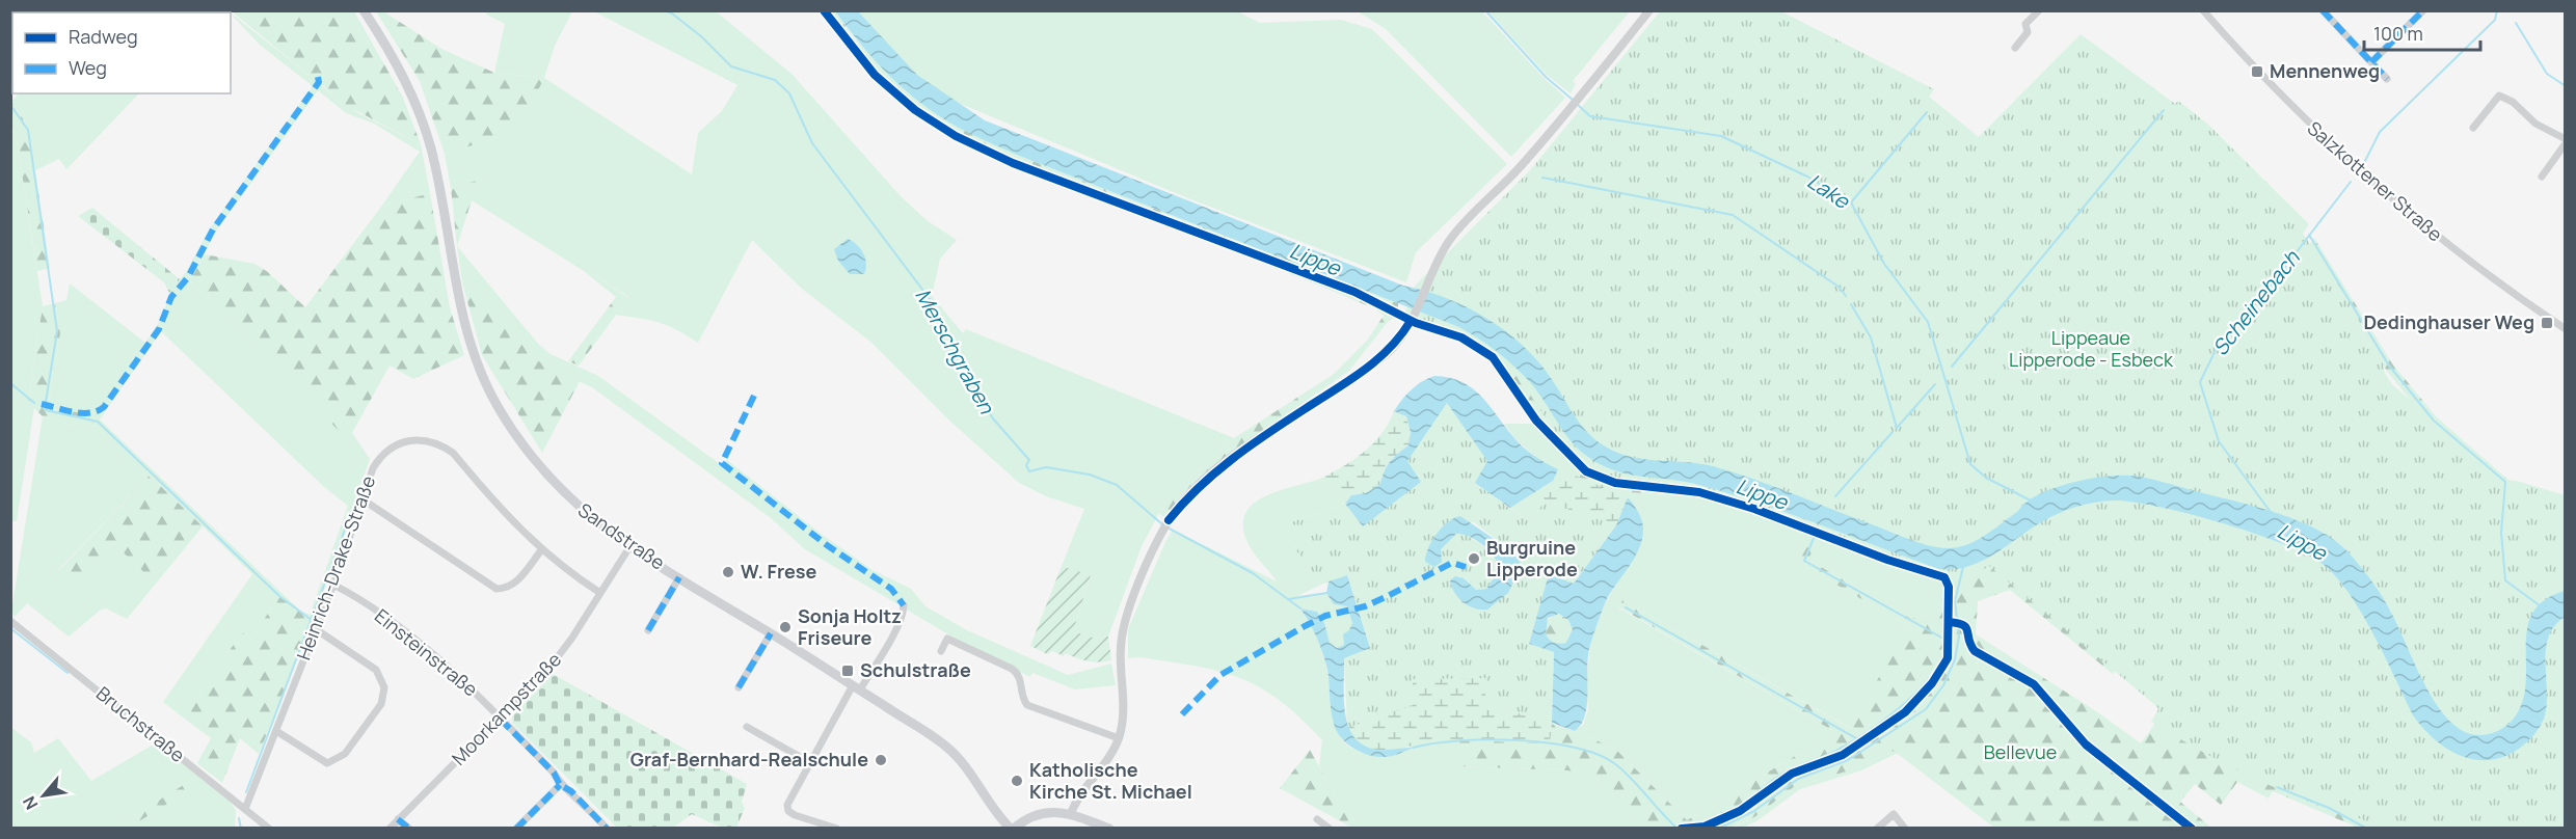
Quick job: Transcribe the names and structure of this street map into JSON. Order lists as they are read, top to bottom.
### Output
{
  "streets": {
    "main road": ["Sandstraße"],
    "street": [
      "Salzkottener Straße",
      "Heinrich-Drake-Straße",
      "Einsteinstraße",
      "Moorkampstraße",
      "Bruchstraße"
    ]
  },
  "crossings": [
    ["Sandstraße", "Moorkampstraße"],
    ["Heinrich-Drake-Straße", "Einsteinstraße"],
    ["Heinrich-Drake-Straße", "Moorkampstraße"],
    ["Heinrich-Drake-Straße", "Bruchstraße"],
    ["Einsteinstraße", "Moorkampstraße"]
  ],
  "water": [
    "Lake",
    "Lippe",
    "Scheinebach",
    "Merschgraben"
  ],
  "parks": ["Lippeaue Lipperode - Esbeck", "Bellevue"],
  "places": {
    "transit": ["Mennenweg", "Dedinghauser Weg", "Schulstraße"],
    "other": [
      "Burgruine Lipperode",
      "W. Frese",
      "Sonja Holtz Friseure",
      "Graf-Bernhard-Realschule",
      "Katholische Kirche St. Michael"
    ]
  },
  "legend": ["Radweg", "Weg"],
  "scale_bar": "100 m",
  "north": "bottom left"
}
